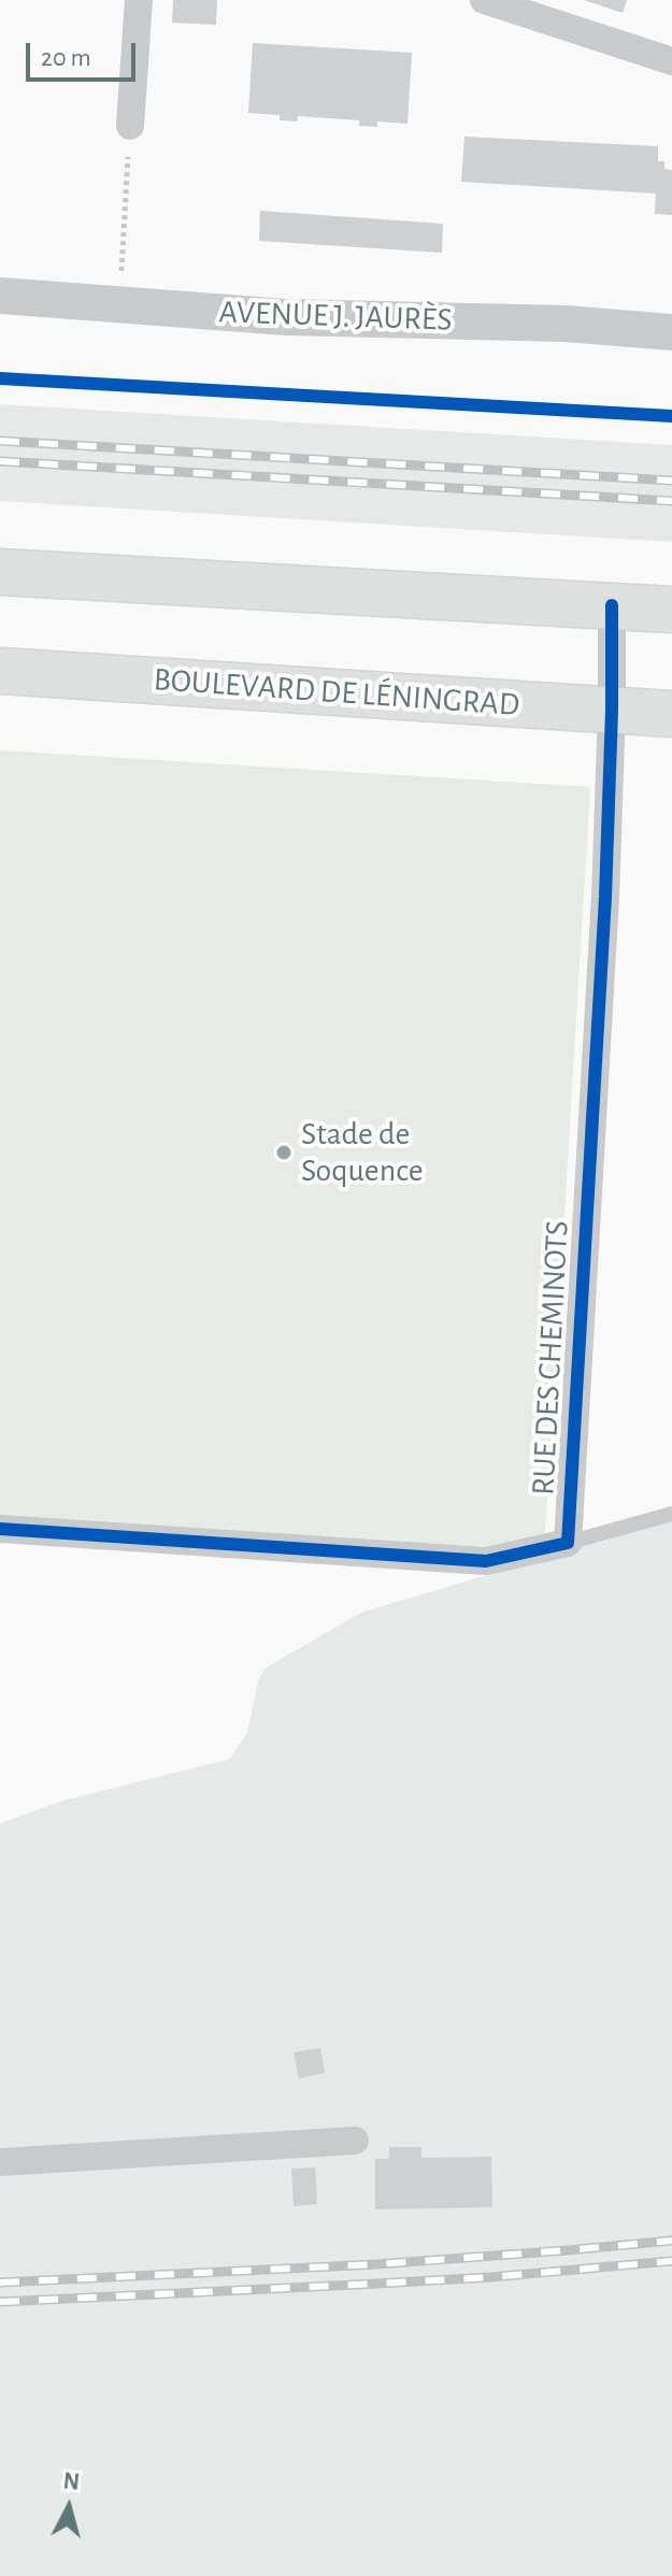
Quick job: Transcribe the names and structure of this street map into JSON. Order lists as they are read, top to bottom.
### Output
{
  "streets": {
    "main road": ["BOULEVARD DE LÉNINGRAD"],
    "street": ["AVENUE J. JAURÈS", "RUE DES CHEMINOTS"]
  },
  "crossings": [
    ["BOULEVARD DE LÉNINGRAD", "RUE DES CHEMINOTS"]
  ],
  "places": ["Stade de Soquence"],
  "scale_bar": "20 m",
  "north": "top"
}
